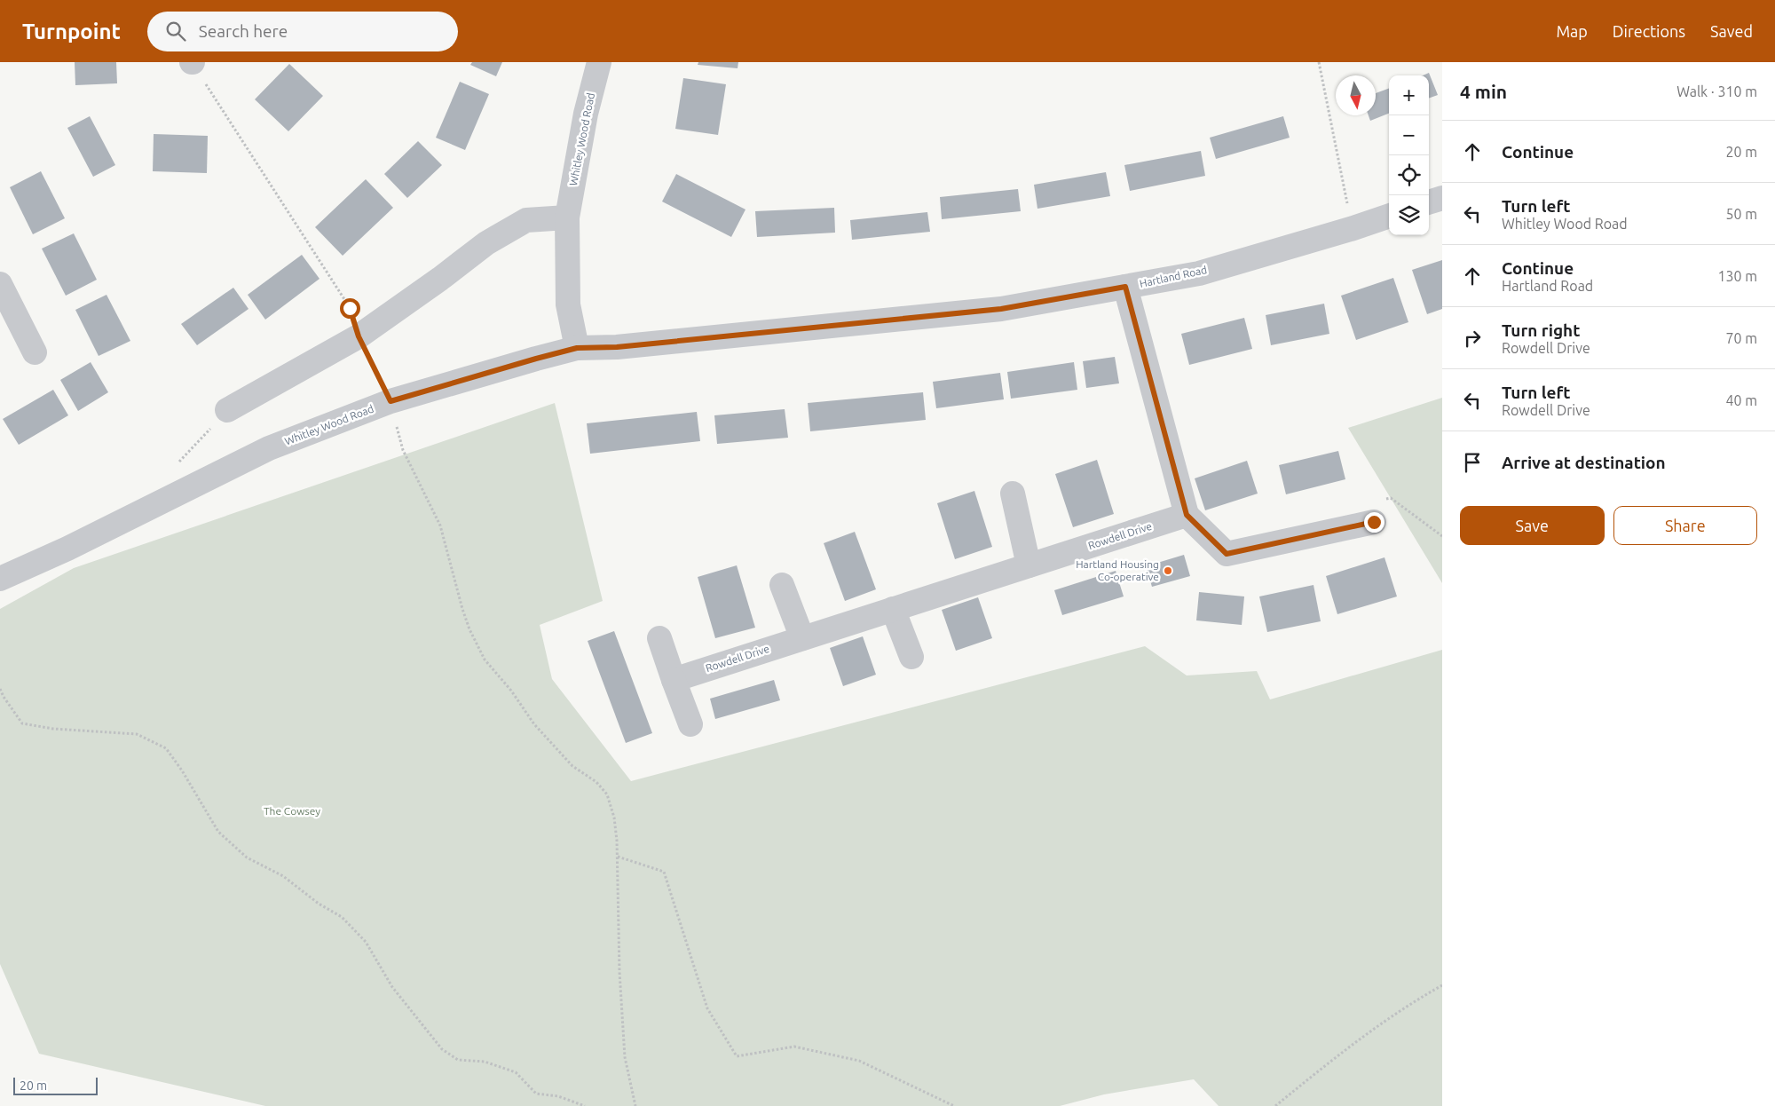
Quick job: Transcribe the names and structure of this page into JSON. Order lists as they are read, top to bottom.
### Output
{
  "streets": {
    "street": ["Whitley Wood Road", "Hartland Road", "Rowdell Drive"]
  },
  "crossings": [
    ["Whitley Wood Road", "Hartland Road"]
  ],
  "parks": ["The Cowsey"],
  "places": ["Hartland Housing Co-operative"],
  "scale_bar": "20 m",
  "north": "bottom",
  "page": {
    "header": "Turnpoint",
    "search": "Search here",
    "nav": ["Map", "Directions", "Saved"],
    "heading": ["4 min", "Walk · 310 m"],
    "map_buttons": ["+", "−"],
    "list": [
      ["Continue", "20 m"],
      ["Turn left", "Whitley Wood Road", "50 m"],
      ["Continue", "Hartland Road", "130 m"],
      ["Turn right", "Rowdell Drive", "70 m"],
      ["Turn left", "Rowdell Drive", "40 m"],
      "Arrive at destination"
    ],
    "buttons": ["Save", "Share"],
    "scale": "20 m"
  }
}
